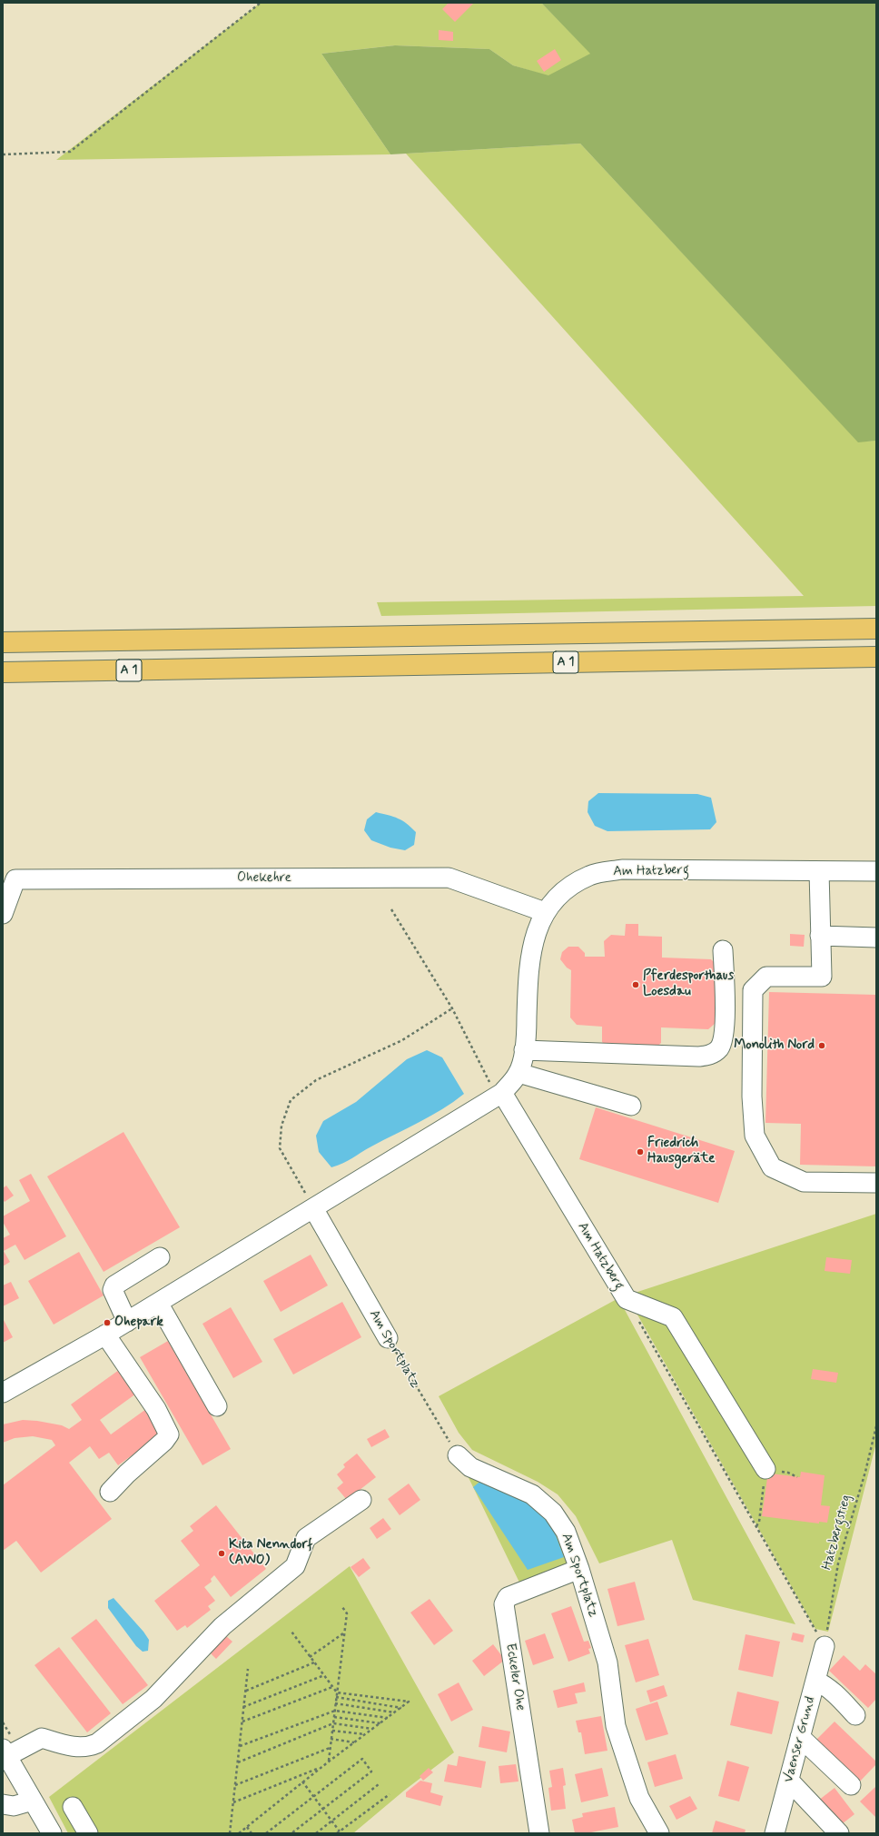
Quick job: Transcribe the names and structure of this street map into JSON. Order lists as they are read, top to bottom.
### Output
{
  "streets": {
    "highway": ["A 1"],
    "street": [
      "Am Hatzberg",
      "Ohekehre",
      "Am Sportplatz",
      "Eckeler Ohe",
      "Vaenser Grund"
    ],
    "path": ["Hatzbergstieg"]
  },
  "crossings": [
    ["Am Hatzberg", "Ohekehre"],
    ["Am Hatzberg", "Am Sportplatz"],
    ["Am Sportplatz", "Eckeler Ohe"],
    ["Hatzbergstieg", "Vaenser Grund"]
  ],
  "places": [
    "Pferdesporthaus Loesdau",
    "Monolith Nord",
    "Friedrich Hausgeräte",
    "Ohepark",
    "Kita Nenndorf (AWO)"
  ]
}
